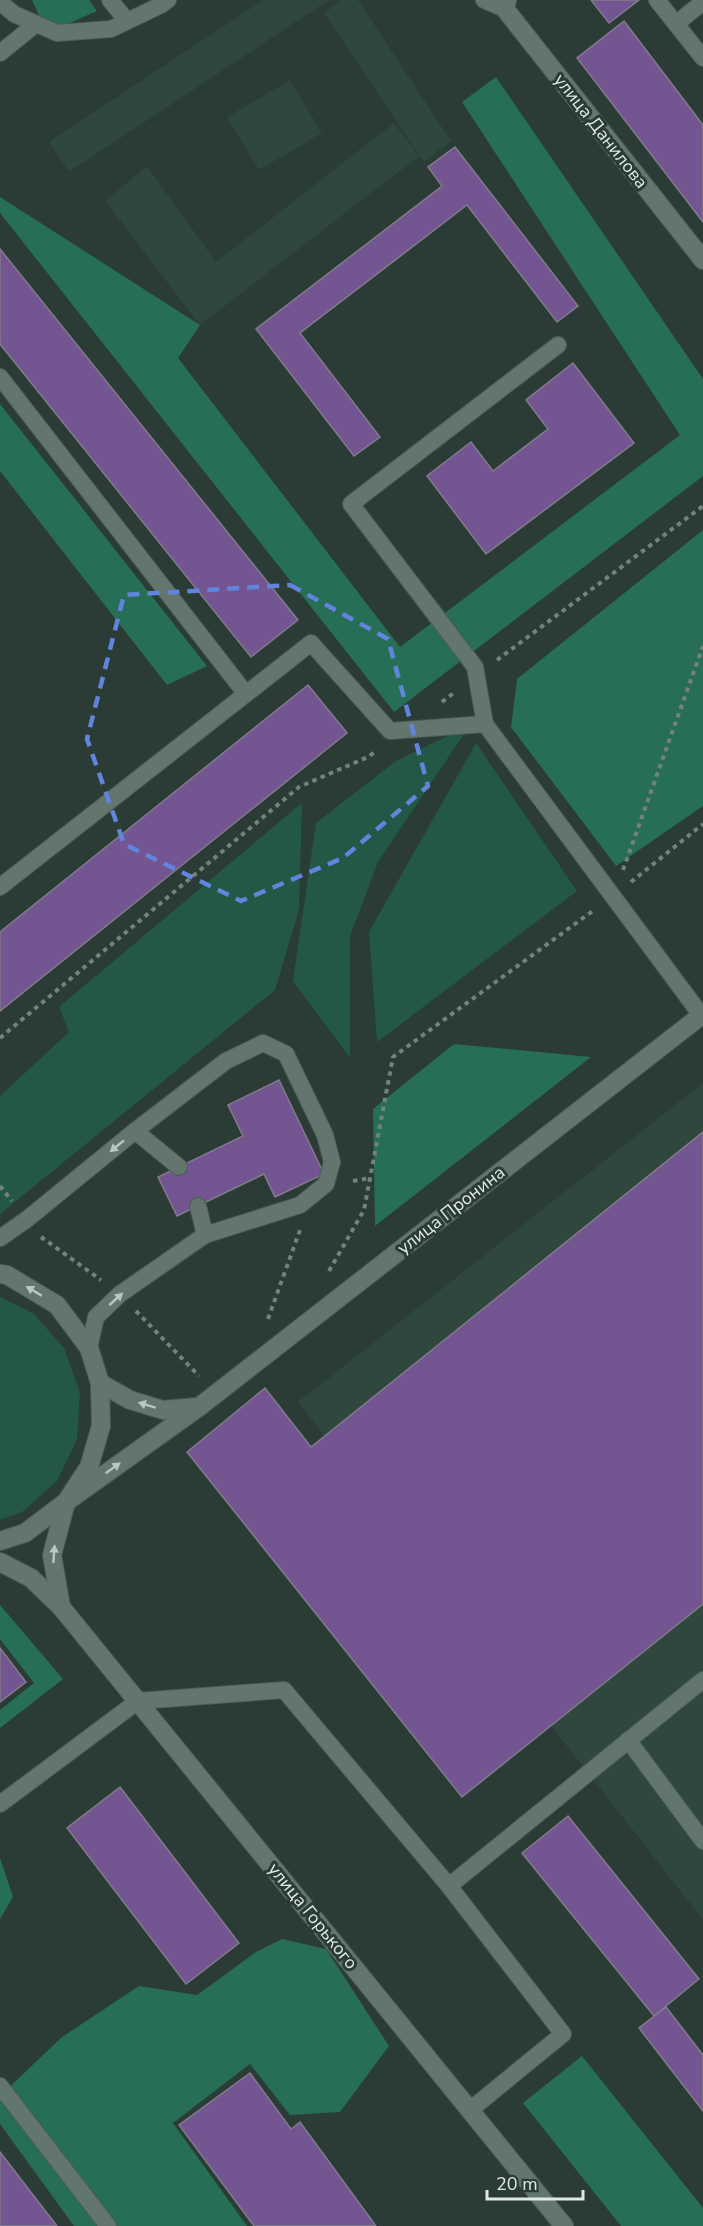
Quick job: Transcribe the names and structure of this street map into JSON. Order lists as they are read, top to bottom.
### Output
{
  "streets": {
    "street": ["улица Данилова", "улица Пронина", "улица Горького"]
  },
  "scale_bar": "20 m"
}
